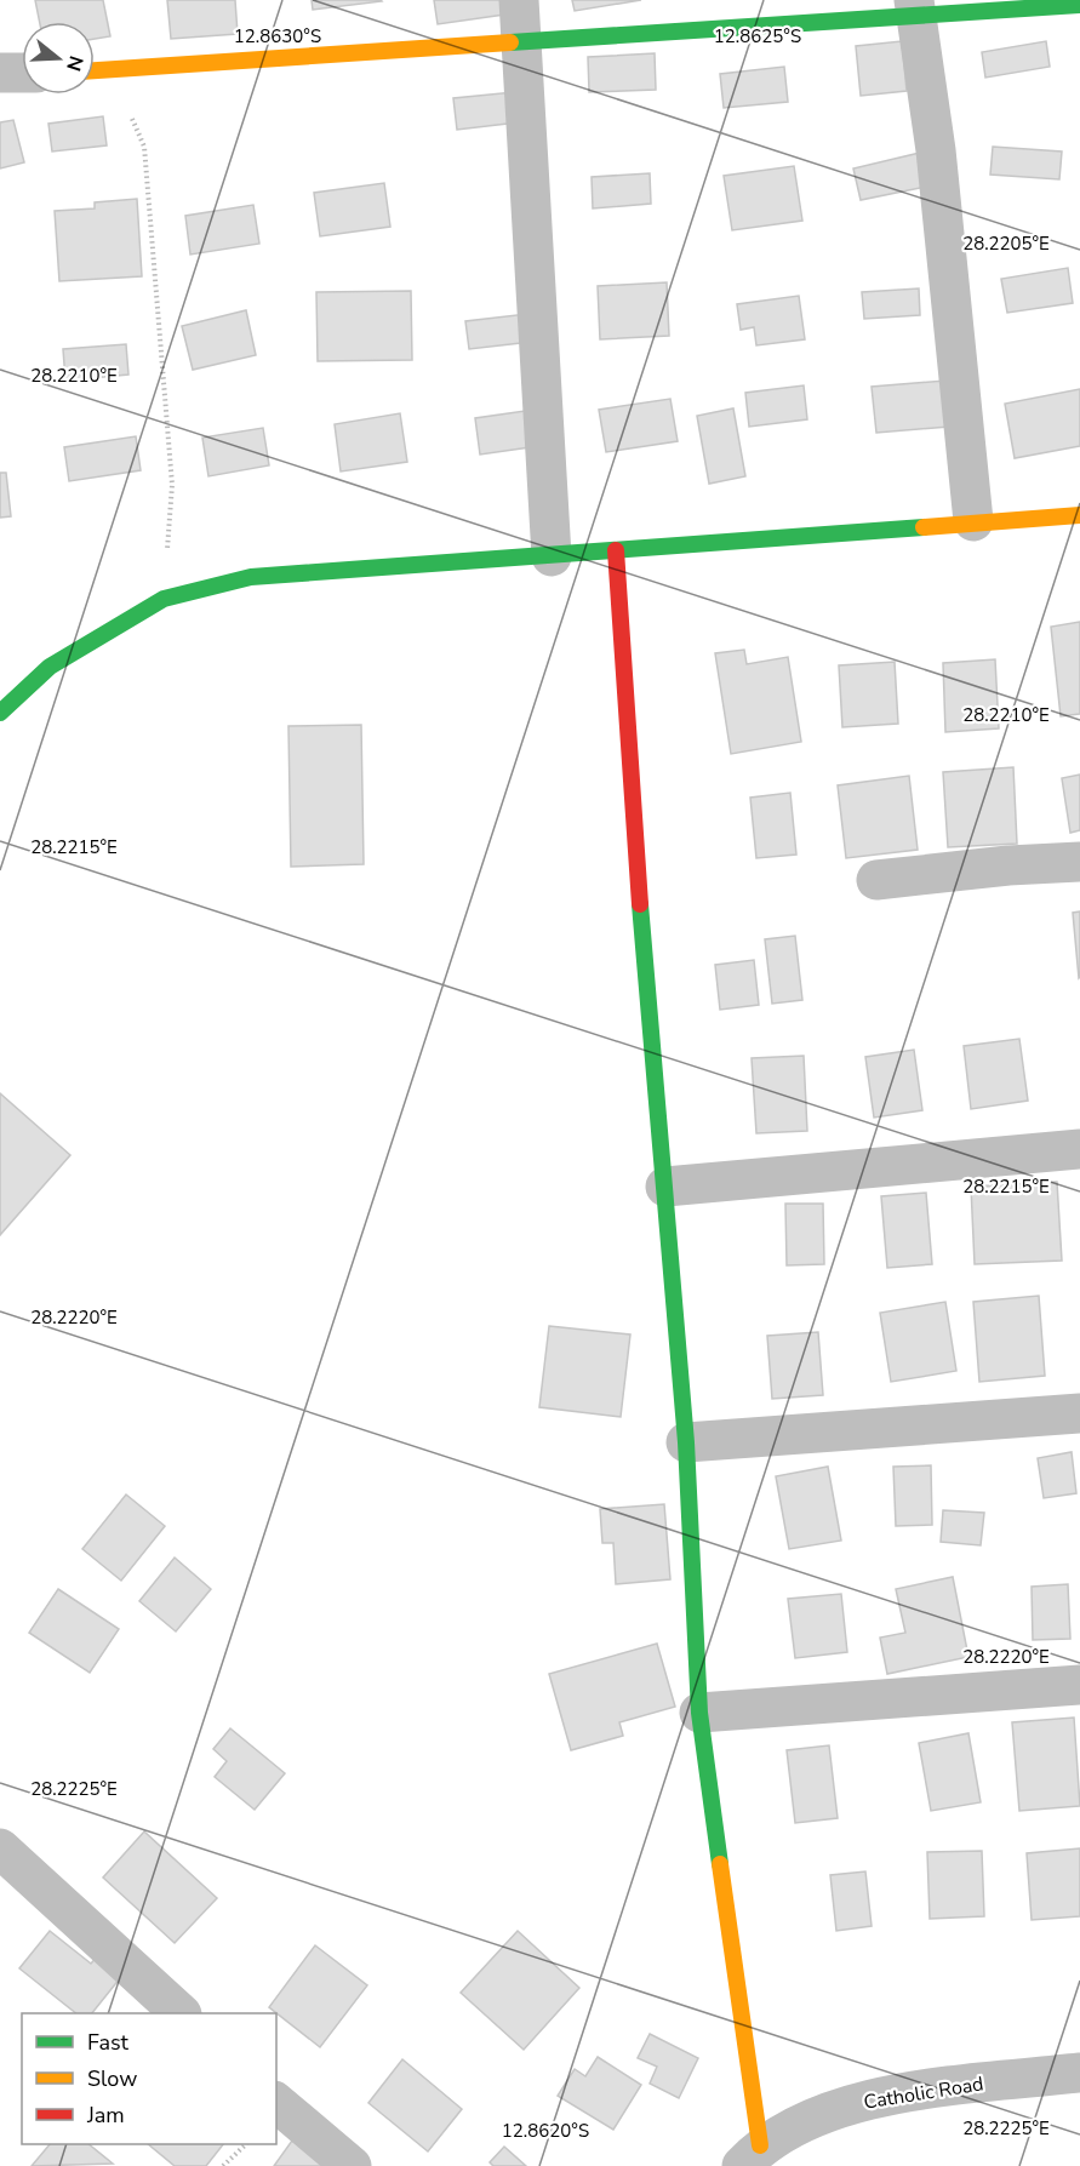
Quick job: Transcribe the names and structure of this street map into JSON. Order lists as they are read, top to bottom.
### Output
{
  "streets": {
    "street": ["Catholic Road"]
  },
  "legend": ["Fast", "Slow", "Jam"],
  "north": "right",
  "coordinates": [
    "12.8630°S",
    "12.8625°S",
    "28.2205°E",
    "28.2210°E",
    "28.2215°E",
    "28.2220°E",
    "28.2225°E",
    "12.8620°S"
  ]
}
